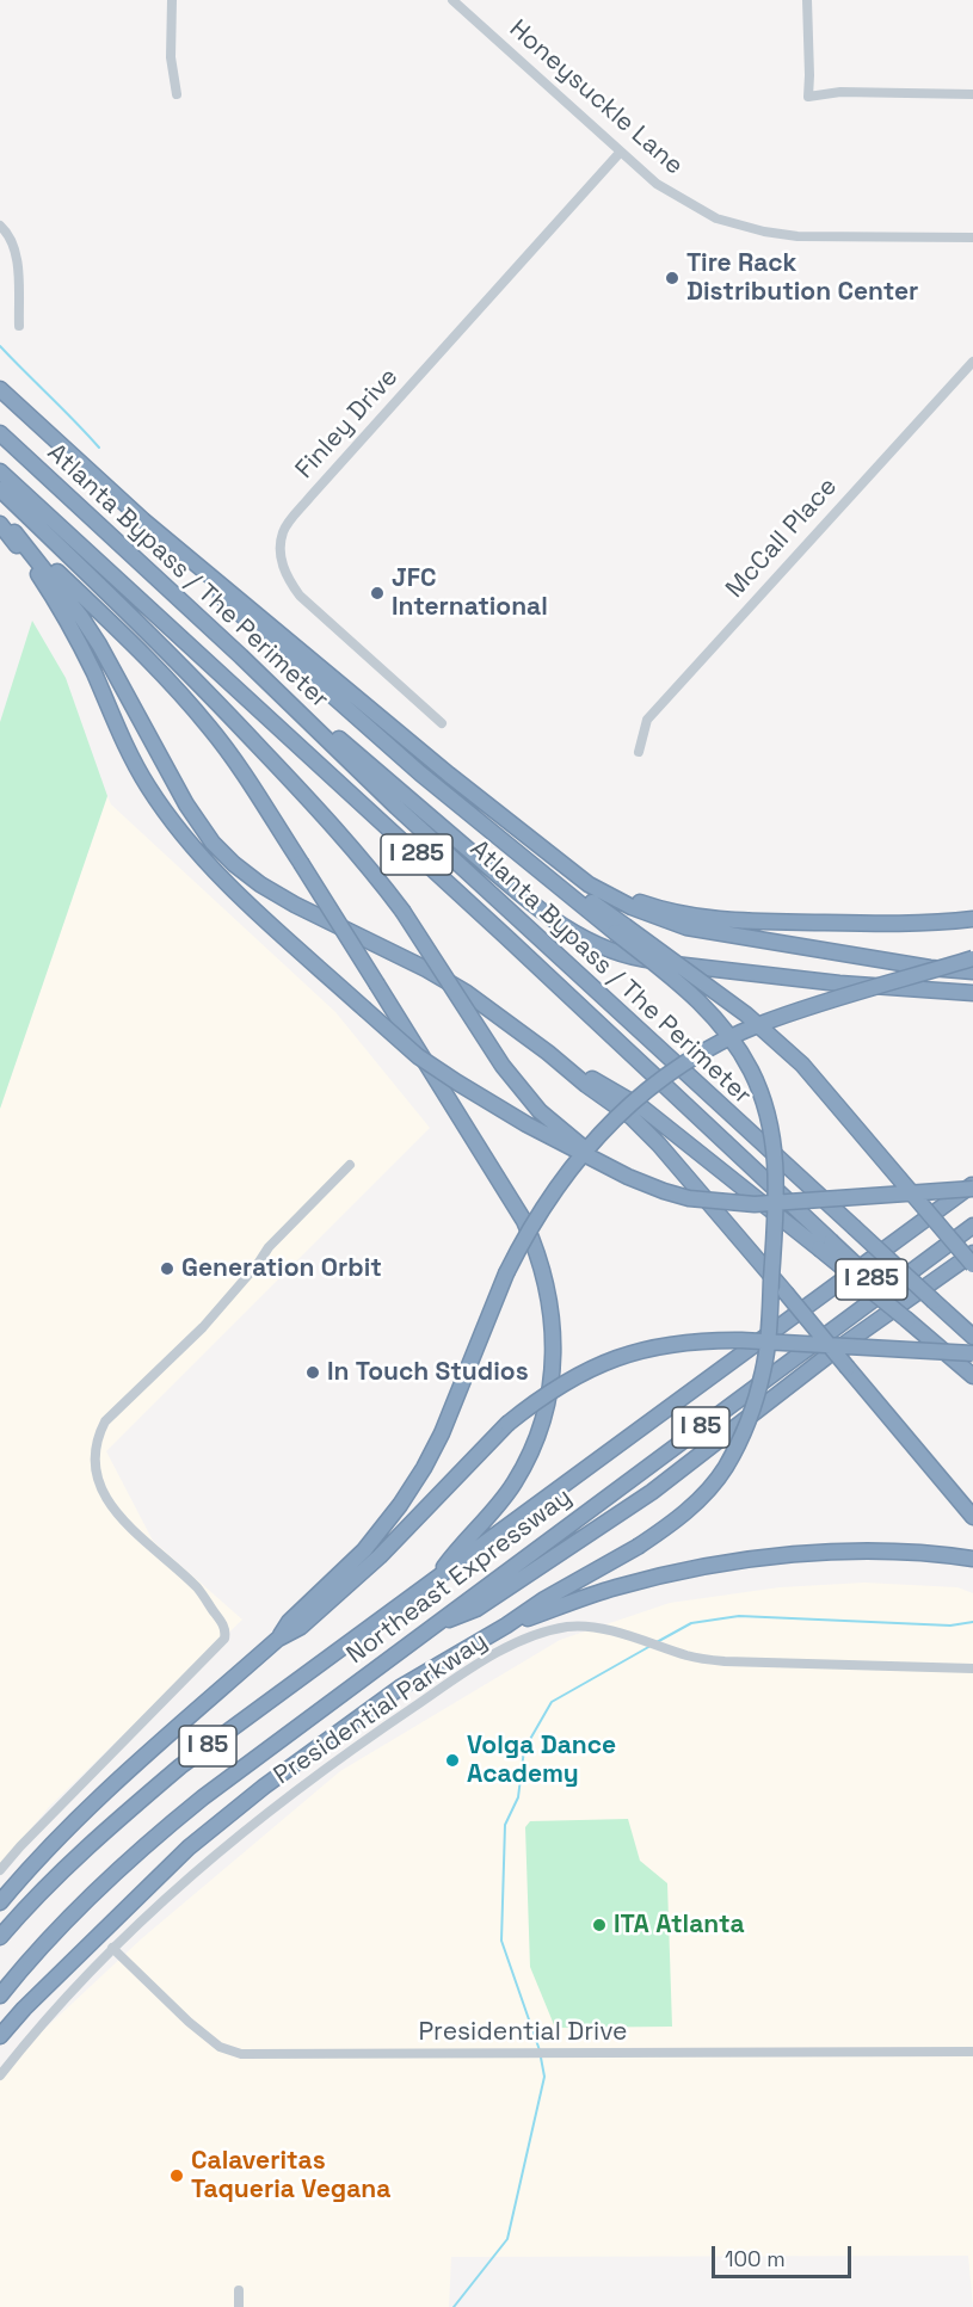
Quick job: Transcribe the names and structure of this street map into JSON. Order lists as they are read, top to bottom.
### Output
{
  "streets": {
    "highway": [
      "Atlanta Bypass / The Perimeter",
      "I 285",
      "I 85",
      "Northeast Expressway"
    ],
    "street": [
      "Honeysuckle Lane",
      "Finley Drive",
      "McCall Place",
      "Presidential Parkway",
      "Presidential Drive"
    ]
  },
  "crossings": [
    ["Honeysuckle Lane", "Finley Drive"],
    ["Presidential Parkway", "Presidential Drive"]
  ],
  "places": [
    "Tire Rack Distribution Center",
    "JFC International",
    "Generation Orbit",
    "In Touch Studios",
    "Volga Dance Academy",
    "ITA Atlanta",
    "Calaveritas Taqueria Vegana"
  ],
  "scale_bar": "100 m"
}
